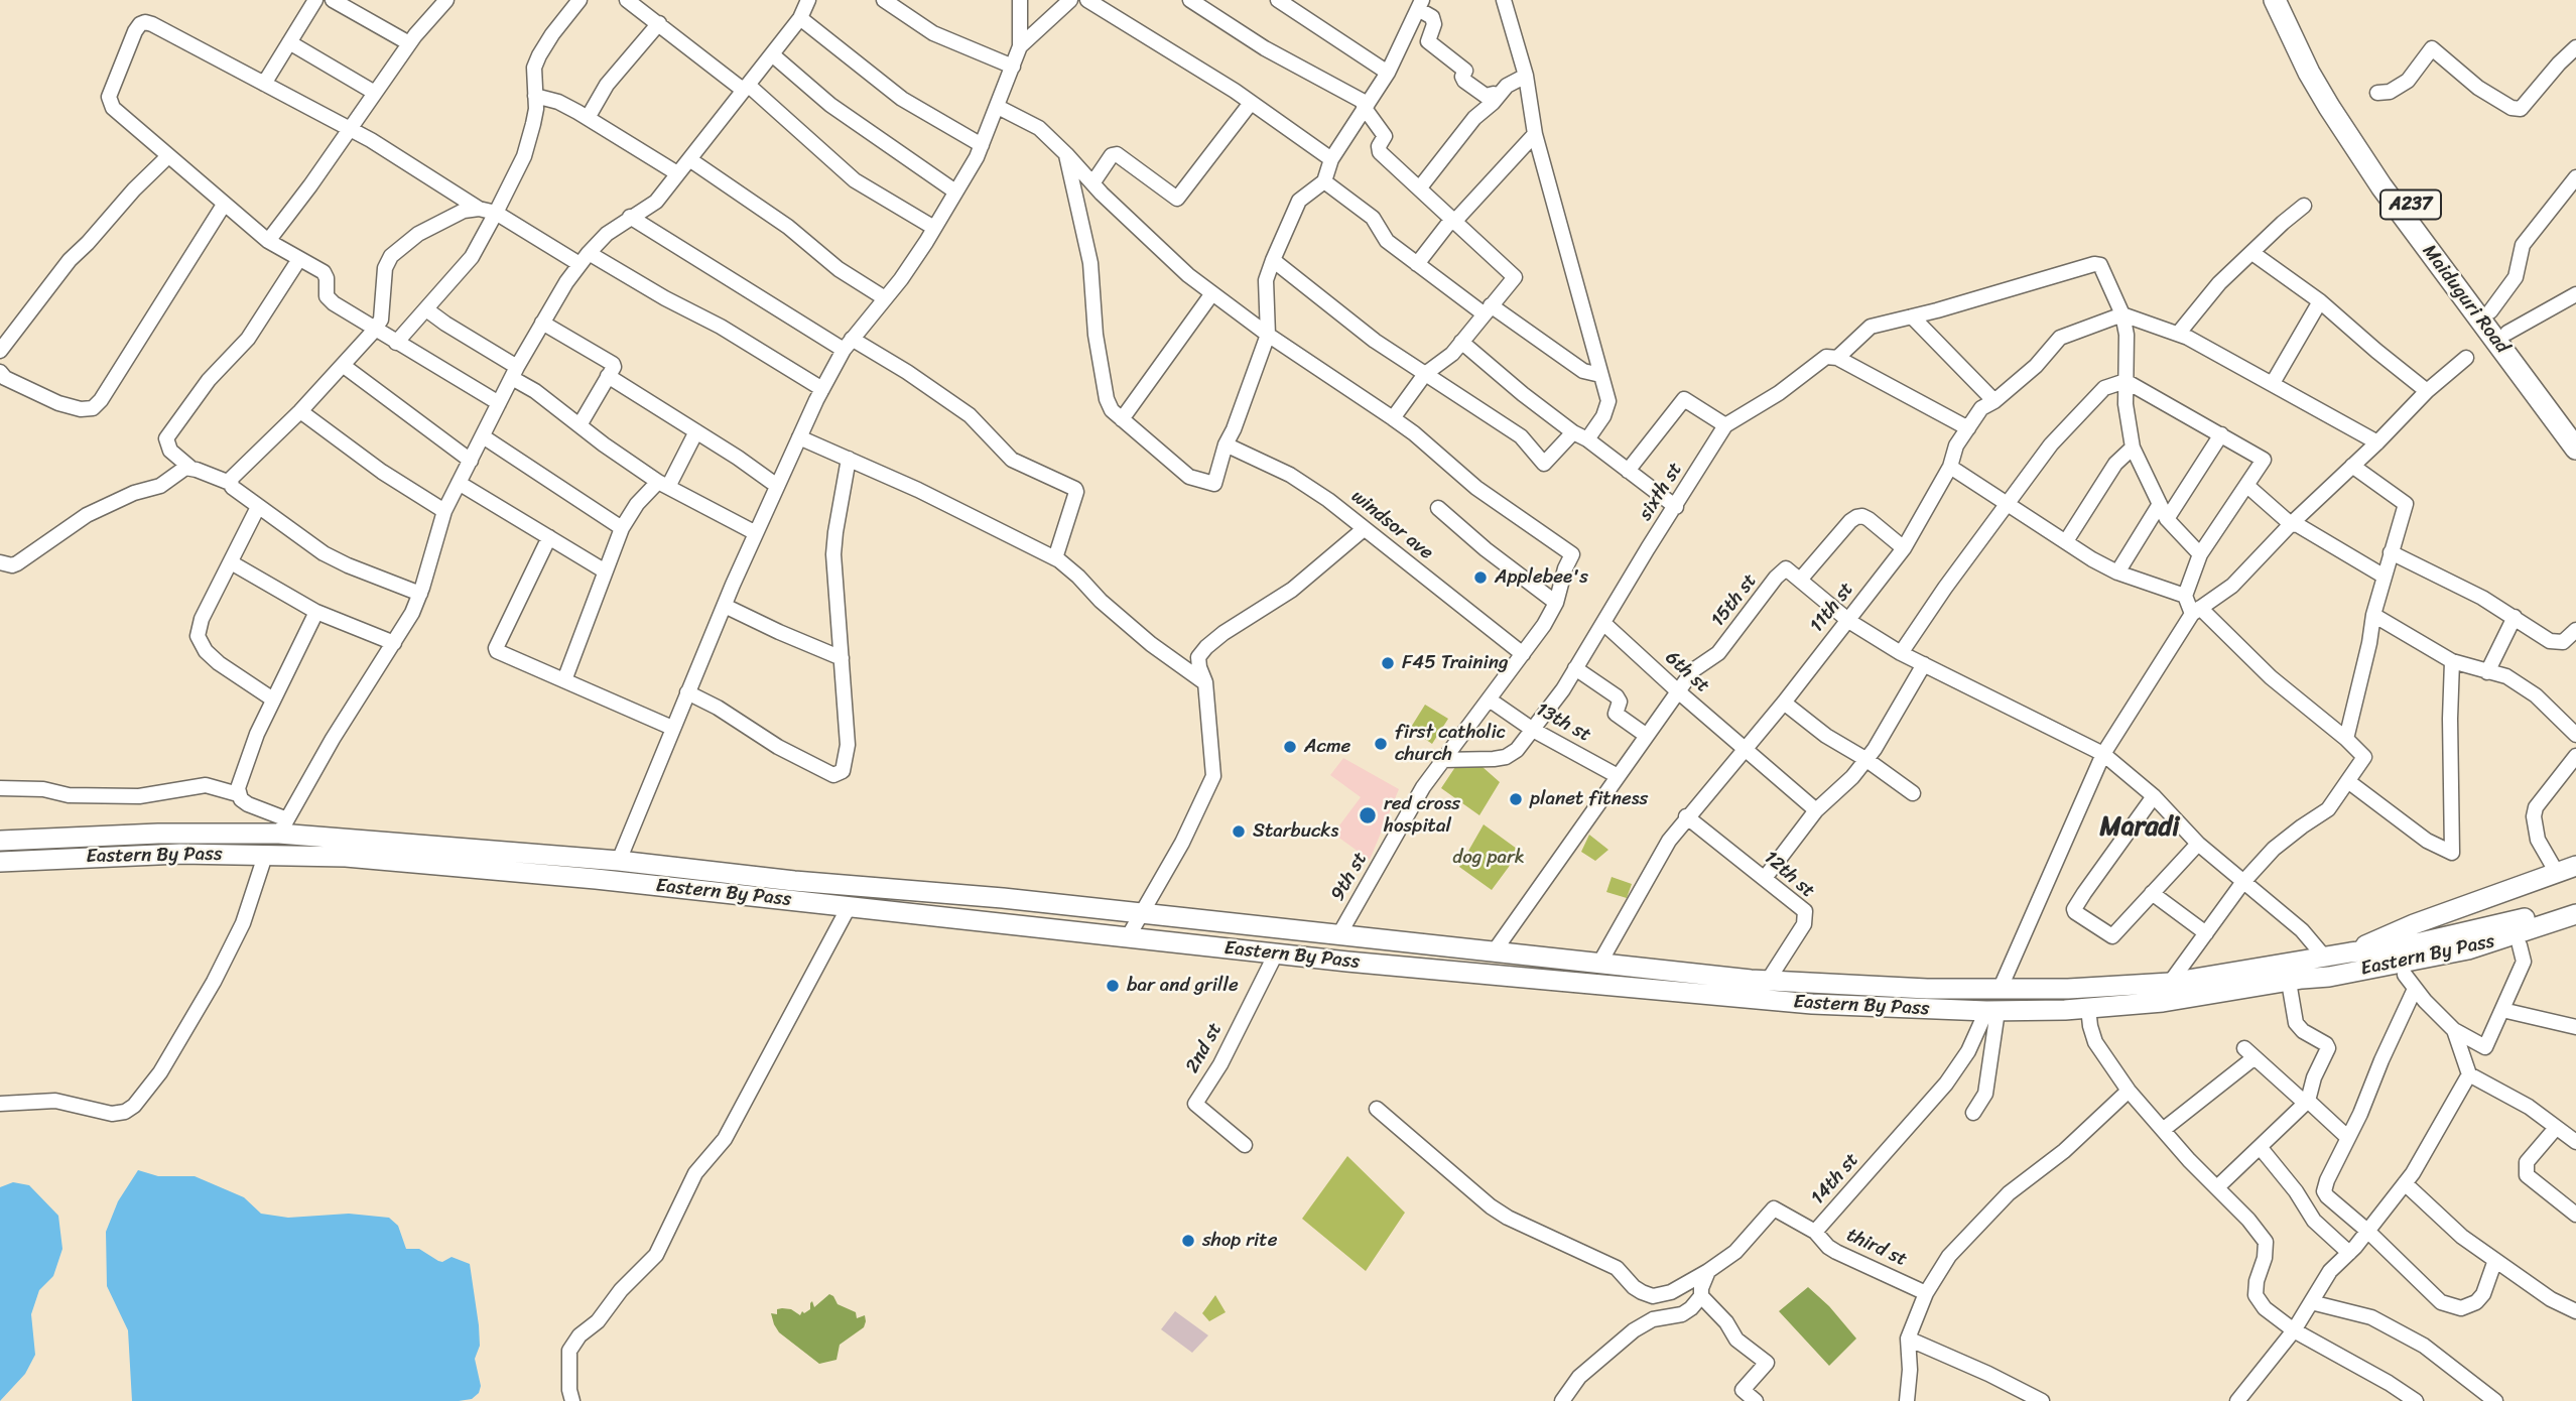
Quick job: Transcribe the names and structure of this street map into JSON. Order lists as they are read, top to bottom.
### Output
{
  "streets": {
    "highway": ["A237", "Maiduguri Road"],
    "main road": ["Eastern By Pass"],
    "street": [
      "sixth st",
      "windsor ave",
      "15th st",
      "11th st",
      "6th st",
      "13th st",
      "12th st",
      "9th st",
      "2nd st",
      "14th st",
      "third st"
    ]
  },
  "crossings": [
    ["sixth st", "11th st"],
    ["sixth st", "6th st"],
    ["sixth st", "13th st"],
    ["sixth st", "9th st"],
    ["windsor ave", "9th st"],
    ["15th st", "6th st"],
    ["15th st", "13th st"],
    ["15th st", "Eastern By Pass"],
    ["11th st", "6th st"],
    ["11th st", "Eastern By Pass"],
    ["11th st", "12th st"],
    ["13th st", "9th st"],
    ["Eastern By Pass", "12th st"],
    ["Eastern By Pass", "9th st"],
    ["Eastern By Pass", "2nd st"],
    ["Eastern By Pass", "14th st"],
    ["14th st", "third st"]
  ],
  "districts": ["Maradi"],
  "parks": ["dog park"],
  "places": [
    "Applebee's",
    "F45 Training",
    "first catholic church",
    "Acme",
    "planet fitness",
    "red cross hospital",
    "Starbucks",
    "bar and grille",
    "shop rite"
  ]
}
